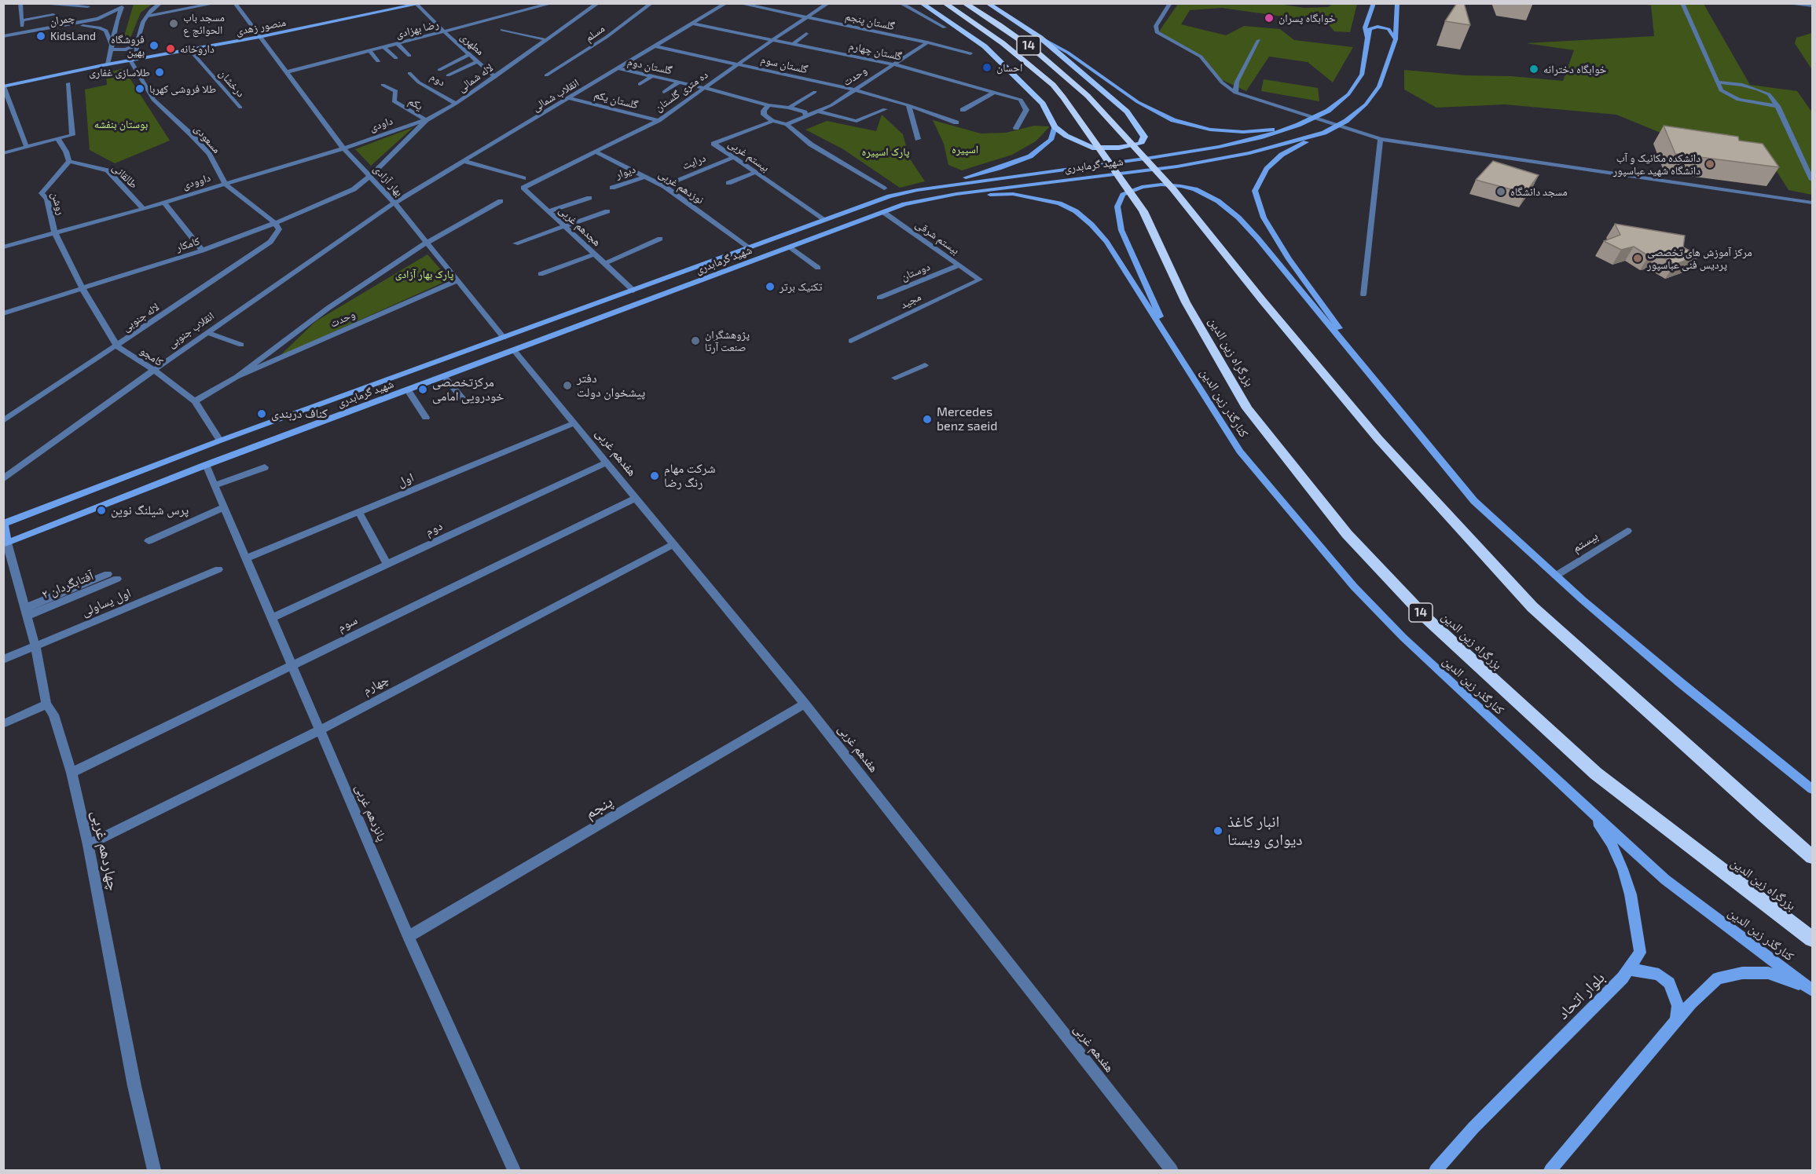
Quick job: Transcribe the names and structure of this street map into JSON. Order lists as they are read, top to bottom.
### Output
{
  "streets": {
    "highway": ["14", "بزرگراه زین الدین"],
    "main road": [
      "منصور زهدی",
      "شهید گرمابدری",
      "کنارگذر زین الدین",
      "بلوار اتحاد"
    ],
    "street": [
      "چمران",
      "گلستان پنجم",
      "رضا بهزادی",
      "مسلم",
      "مطهری",
      "گلستان چهارم",
      "گلستان سوم",
      "گلستان دوم",
      "وحدت",
      "لاله شمالی",
      "دوم",
      "درخشان",
      "ده متری گلستان",
      "انقلاب شمالی",
      "گلستان یکم",
      "یکم",
      "داودی",
      "مسعودی",
      "بیستم غربی",
      "درایت",
      "دیوار",
      "طالقانی",
      "بهار آزادی",
      "داوودی",
      "نوزدهم غربی",
      "روشن",
      "هجدهم غربی",
      "بیستم شرقی",
      "کامکار",
      "دوستان",
      "مجید",
      "لاله جنوبی",
      "انقلاب جنوبی",
      "کامجو",
      "هفدهم غربی",
      "اول",
      "بیستم",
      "آفتابگردان ۲",
      "اول یساولی",
      "سوم",
      "چهارم",
      "پنجم",
      "پانزدهم غربی",
      "چهاردهم غربی"
    ]
  },
  "crossings": [
    ["گلستان پنجم", "وحدت"],
    ["گلستان پنجم", "ده متری گلستان"],
    ["منصور زهدی", "مطهری"],
    ["منصور زهدی", "درخشان"],
    ["منصور زهدی", "مسعودی"],
    ["منصور زهدی", "بهار آزادی"],
    ["رضا بهزادی", "مطهری"],
    ["رضا بهزادی", "بهار آزادی"],
    ["مطهری", "لاله شمالی"],
    ["مطهری", "دوم"],
    ["گلستان چهارم", "وحدت"],
    ["گلستان چهارم", "ده متری گلستان"],
    ["گلستان چهارم", "انقلاب شمالی"],
    ["گلستان سوم", "وحدت"],
    ["گلستان سوم", "ده متری گلستان"],
    ["گلستان سوم", "انقلاب شمالی"],
    ["گلستان دوم", "وحدت"],
    ["گلستان دوم", "ده متری گلستان"],
    ["گلستان دوم", "انقلاب شمالی"],
    ["وحدت", "بهار آزادی"],
    ["وحدت", "کامجو"],
    ["لاله شمالی", "دوم"],
    ["لاله شمالی", "یکم"],
    ["لاله شمالی", "داودی"],
    ["لاله شمالی", "بهار آزادی"],
    ["لاله شمالی", "کامکار"],
    ["دوم", "هفدهم غربی"],
    ["دوم", "پانزدهم غربی"],
    ["ده متری گلستان", "گلستان یکم"],
    ["ده متری گلستان", "نوزدهم غربی"],
    ["ده متری گلستان", "هجدهم غربی"],
    ["انقلاب شمالی", "گلستان یکم"],
    ["انقلاب شمالی", "بهار آزادی"],
    ["انقلاب شمالی", "انقلاب جنوبی"],
    ["یکم", "داودی"],
    ["داودی", "بهار آزادی"],
    ["داودی", "داوودی"],
    ["مسعودی", "داوودی"],
    ["مسعودی", "کامکار"],
    ["مسعودی", "لاله جنوبی"],
    ["بیستم غربی", "درایت"],
    ["بیستم غربی", "شهید گرمابدری"],
    ["درایت", "نوزدهم غربی"],
    ["شهید گرمابدری", "بهار آزادی"],
    ["شهید گرمابدری", "نوزدهم غربی"],
    ["شهید گرمابدری", "هجدهم غربی"],
    ["شهید گرمابدری", "بیستم شرقی"],
    ["شهید گرمابدری", "کامجو"],
    ["شهید گرمابدری", "هفدهم غربی"],
    ["شهید گرمابدری", "پانزدهم غربی"],
    ["شهید گرمابدری", "چهاردهم غربی"],
    ["دیوار", "نوزدهم غربی"],
    ["طالقانی", "داوودی"],
    ["طالقانی", "روشن"],
    ["بهار آزادی", "داوودی"],
    ["بهار آزادی", "کامکار"],
    ["بهار آزادی", "انقلاب جنوبی"],
    ["داوودی", "روشن"],
    ["داوودی", "کامجو"],
    ["روشن", "کامجو"],
    ["بیستم شرقی", "دوستان"],
    ["بیستم شرقی", "مجید"],
    ["کامکار", "لاله جنوبی"],
    ["کامکار", "کامجو"],
    ["لاله جنوبی", "کامجو"],
    ["انقلاب جنوبی", "کامجو"],
    ["کنارگذر زین الدین", "بلوار اتحاد"],
    ["هفدهم غربی", "اول"],
    ["هفدهم غربی", "سوم"],
    ["هفدهم غربی", "چهارم"],
    ["هفدهم غربی", "پنجم"],
    ["اول", "پانزدهم غربی"],
    ["آفتابگردان ۲", "چهاردهم غربی"],
    ["اول یساولی", "چهاردهم غربی"],
    ["سوم", "پانزدهم غربی"],
    ["سوم", "چهاردهم غربی"],
    ["چهارم", "پانزدهم غربی"],
    ["چهارم", "چهاردهم غربی"],
    ["پنجم", "پانزدهم غربی"]
  ],
  "parks": [
    "بوستان بنفشه",
    "اسپیره",
    "پارک اسپیره",
    "پارک بهار آزادی"
  ],
  "places": [
    "خوابگاه پسران",
    "مسجد باب الحوائج ع",
    "KidsLand",
    "فروشگاه بهین",
    "داروخانه",
    "احسان",
    "خوابگاه دخترانه",
    "طلاسازی غفاری",
    "طلا فروشی کهربا",
    "دانشکده مکانیک و آب دانشگاه شهید عباسپور",
    "مسجد دانشگاه",
    "مرکز آموزش های تخصصی پردیس فنی عباسپور",
    "تکنیک برتر",
    "پژوهشگران صنعت آرتا",
    "دفتر پیشخوان دولت",
    "مرکزتخصصی خودرویی امامی",
    "کناف دربندی",
    "Mercedes benz saeid",
    "شرکت مهام رنگ رضا",
    "پرس شیلنگ نوین",
    "انبار کاغذ دیواری ویستا"
  ]
}
